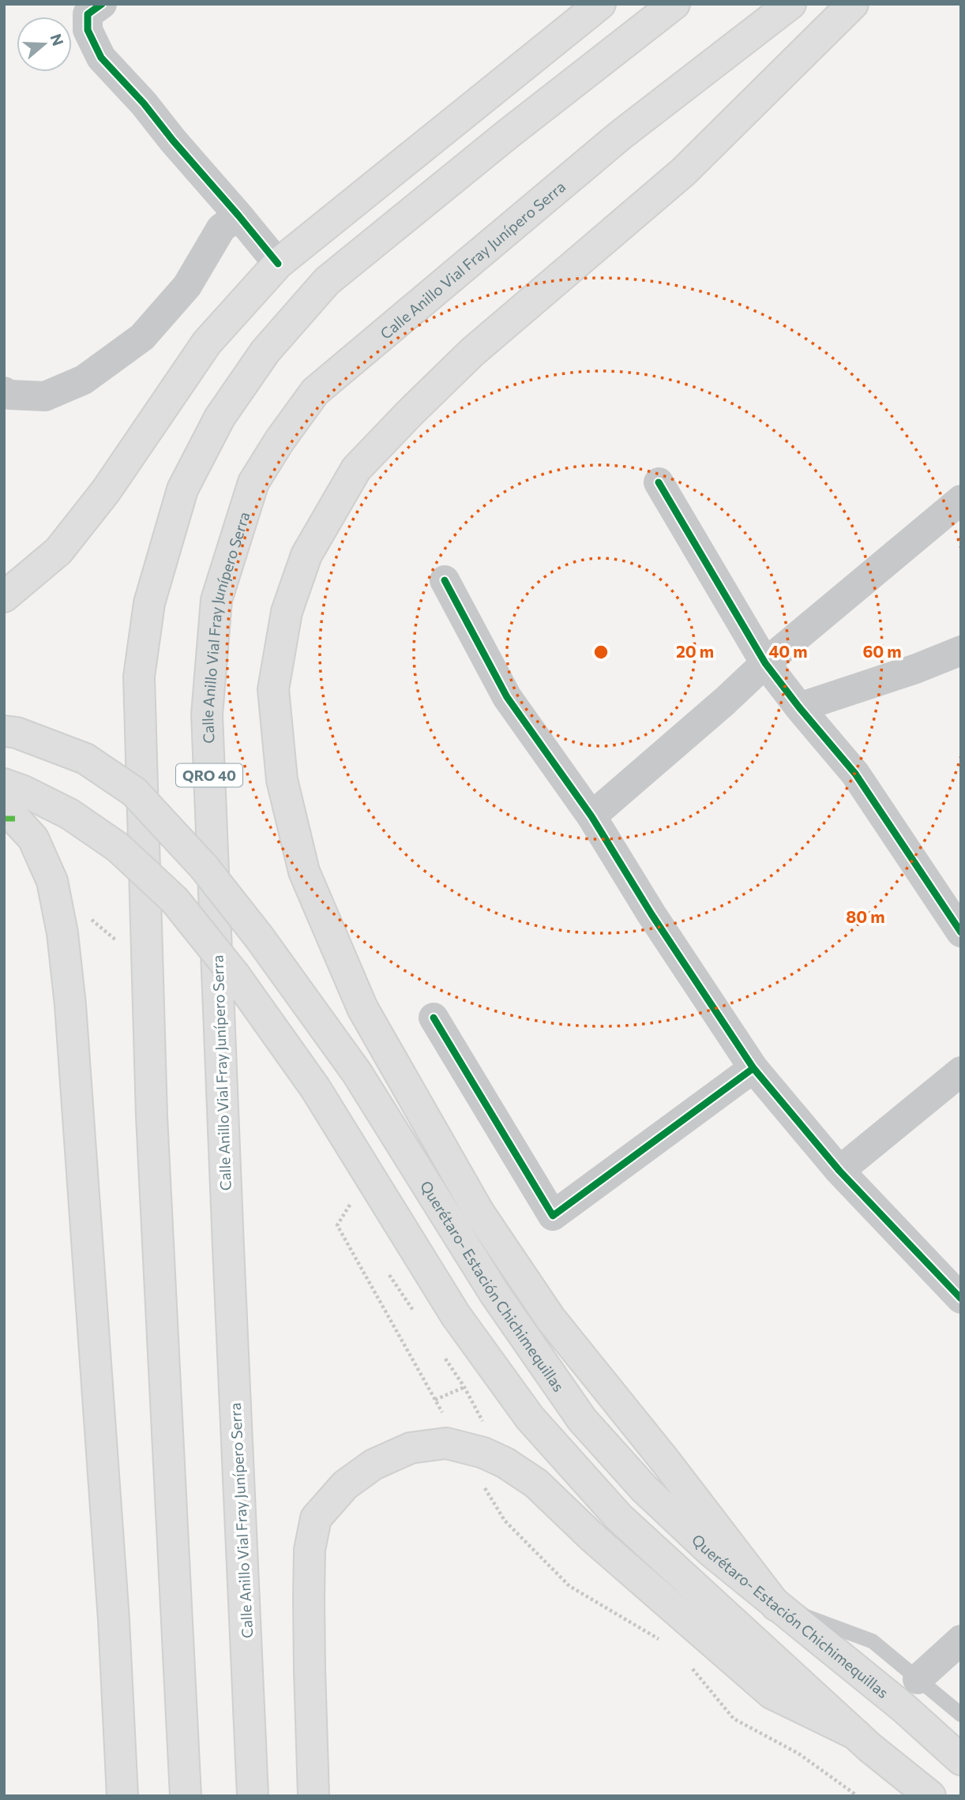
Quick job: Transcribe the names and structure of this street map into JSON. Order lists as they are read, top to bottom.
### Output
{
  "streets": {
    "main road": ["Calle Anillo Vial Fray Junípero Serra", "QRO 40", "Querétaro- Estación Chichimequillas"]
  },
  "north": "right",
  "rings": [
    "20 m",
    "40 m",
    "60 m",
    "80 m"
  ]
}
